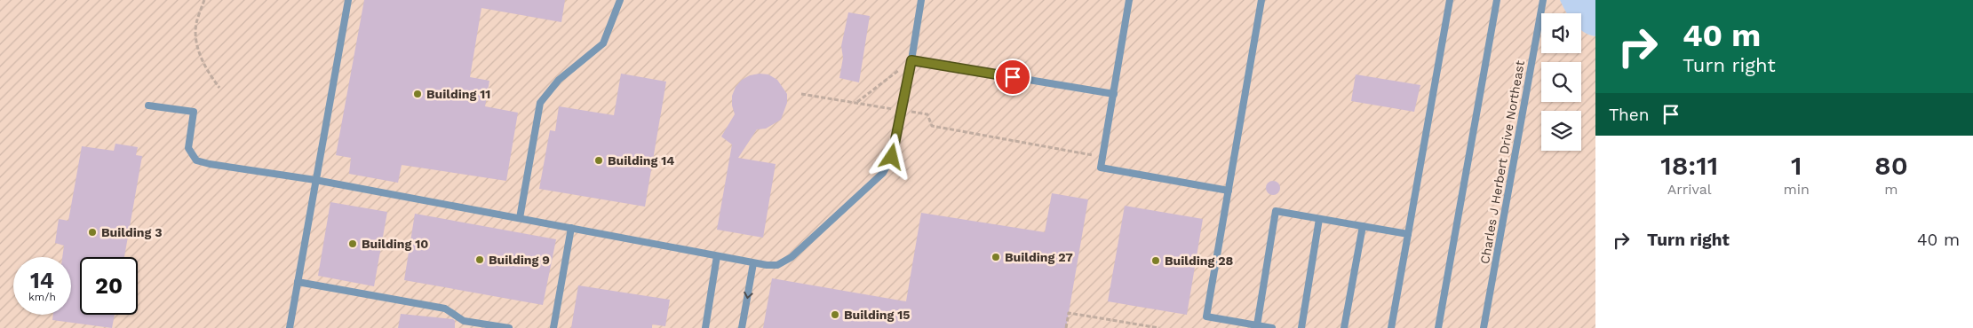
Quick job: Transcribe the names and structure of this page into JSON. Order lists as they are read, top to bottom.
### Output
{
  "streets": {
    "lane": ["Charles J Herbert Drive Northeast"]
  },
  "places": [
    "Building 11",
    "Building 14",
    "Building 3",
    "Building 10",
    "Building 27",
    "Building 9",
    "Building 28",
    "Building 15"
  ],
  "page": {
    "turn": ["40 m", "Turn right"],
    "then": "Then",
    "eta": [
      "18:11",
      "Arrival",
      "1",
      "min",
      "80",
      "m"
    ],
    "list": [
      {
        "name": "Turn right",
        "value": "40 m"
      }
    ],
    "speed": "14 km/h",
    "limit": "20"
  }
}
